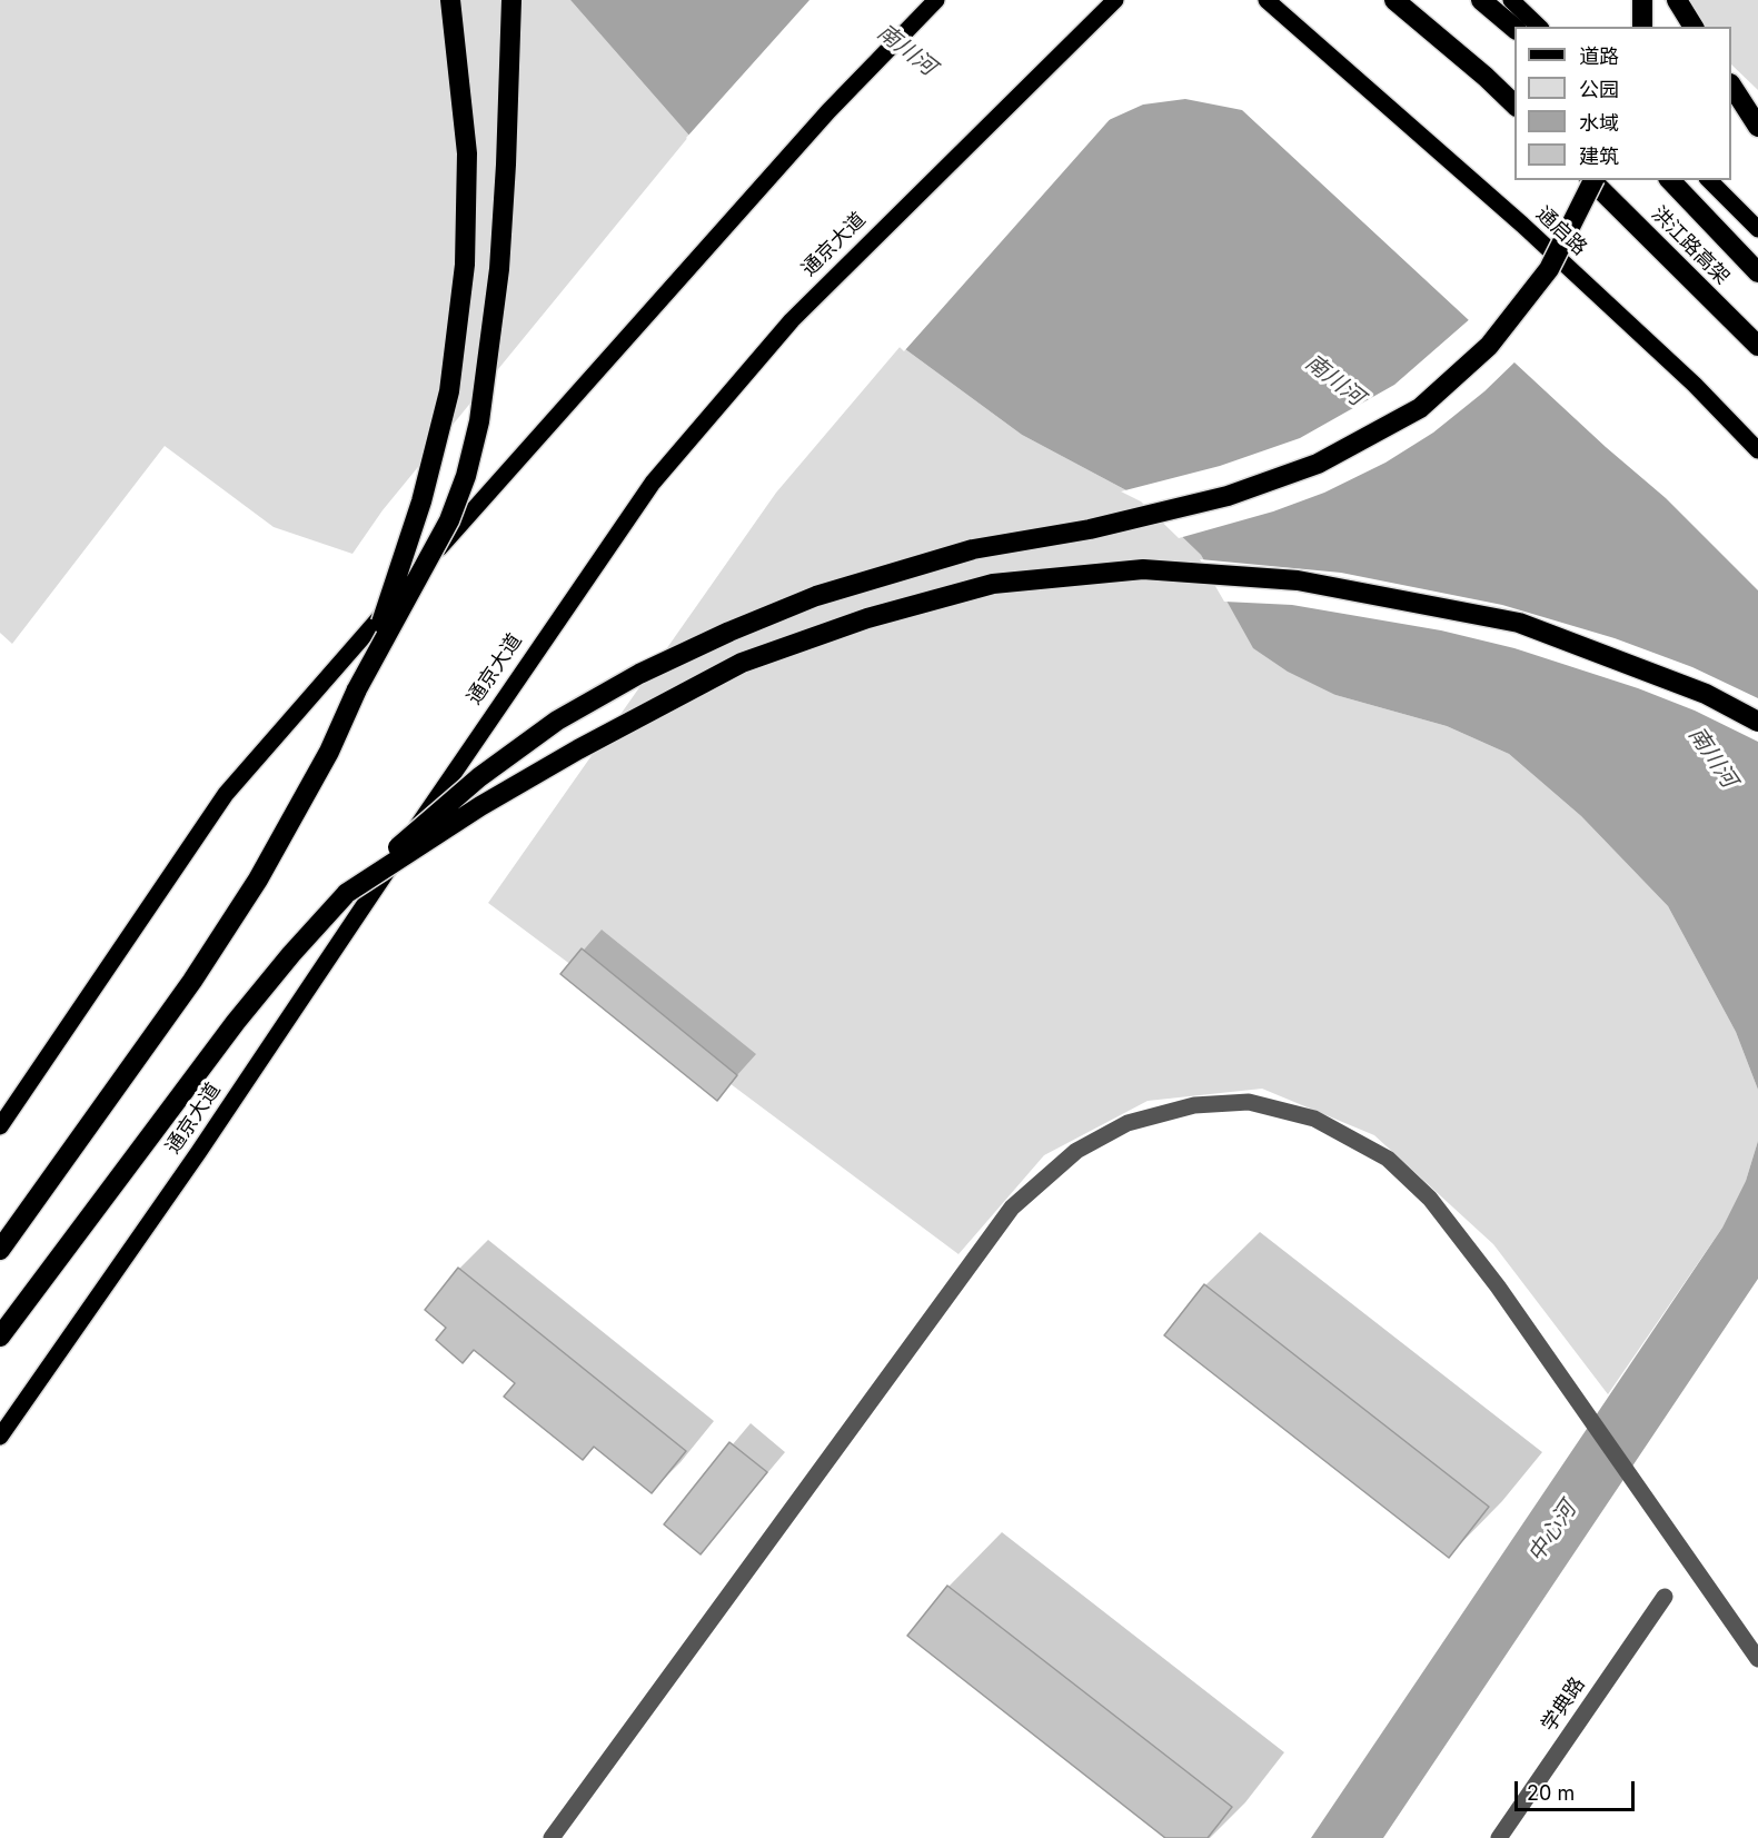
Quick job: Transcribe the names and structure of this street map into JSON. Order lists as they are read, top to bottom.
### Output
{
  "streets": {
    "highway": ["通京大道", "洪江路高架"],
    "main road": ["通启路"],
    "street": ["学典路"]
  },
  "water": ["南川河", "中心河"],
  "legend": [
    "道路",
    "公园",
    "水域",
    "建筑"
  ],
  "scale_bar": "20 m"
}
